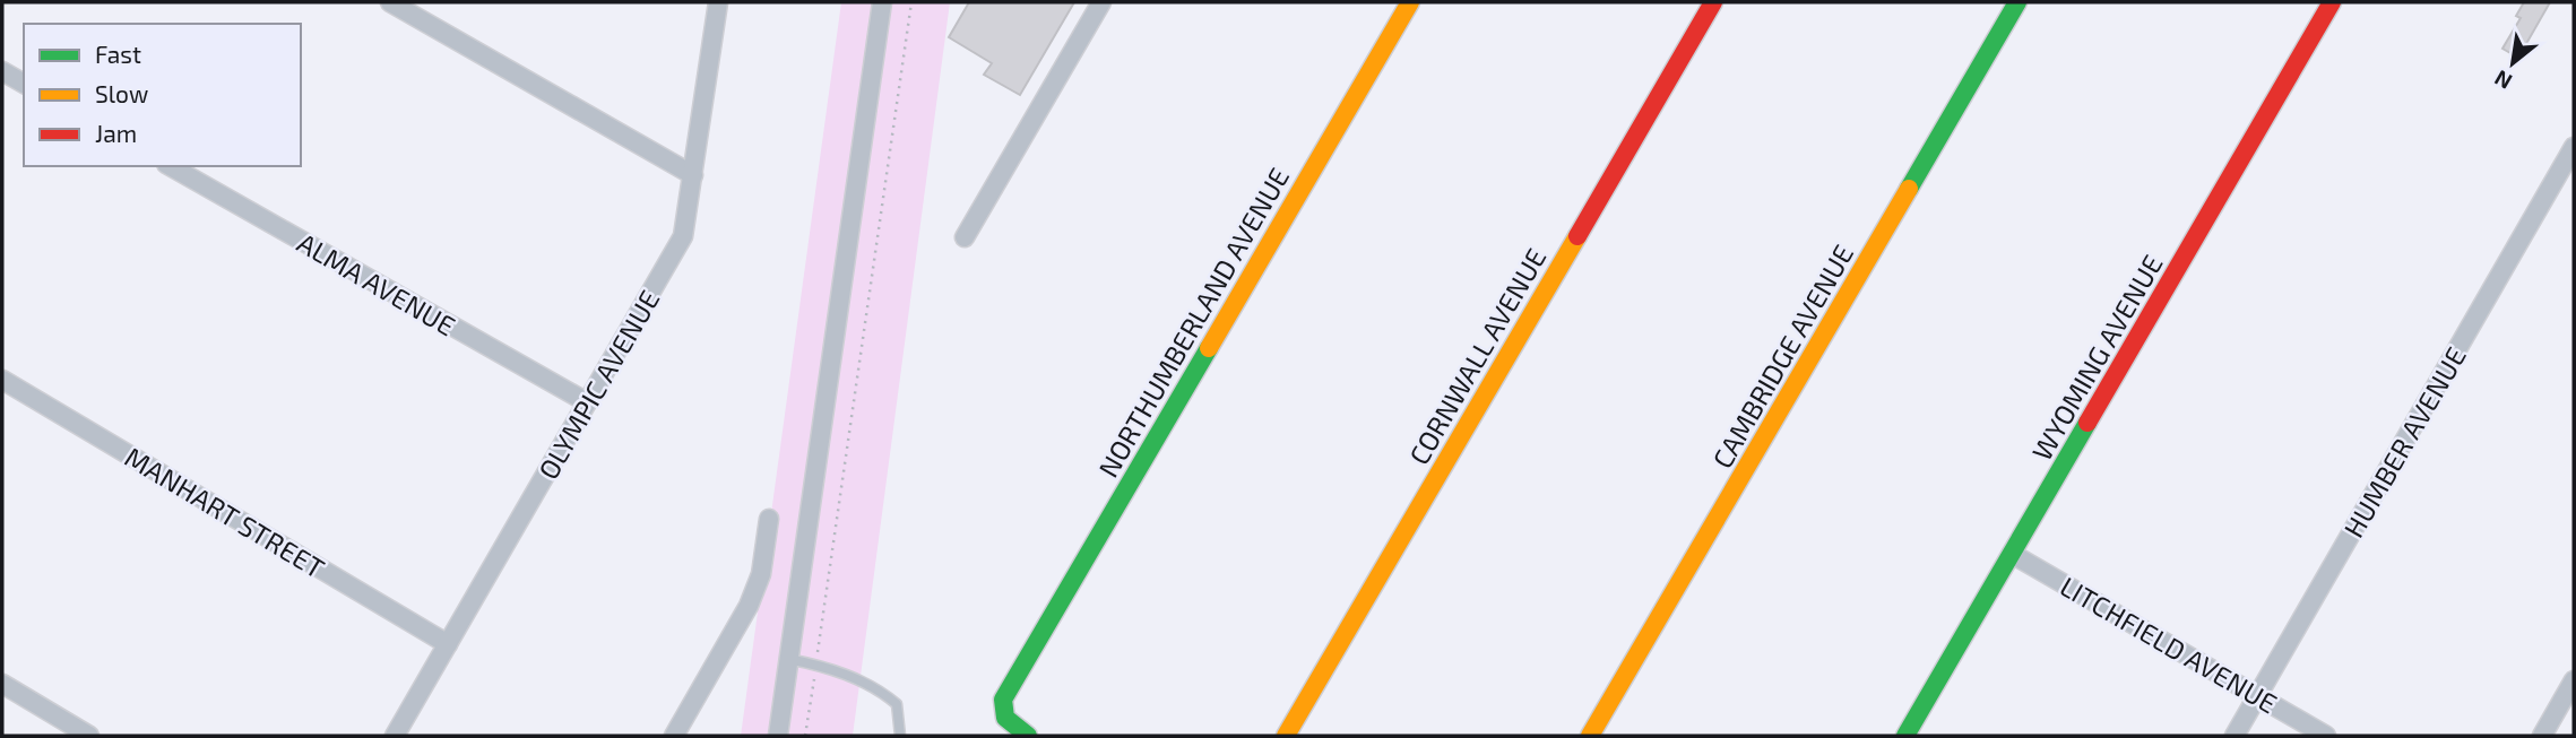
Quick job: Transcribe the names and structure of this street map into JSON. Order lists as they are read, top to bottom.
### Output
{
  "streets": {
    "street": [
      "ALMA AVENUE",
      "NORTHUMBERLAND AVENUE",
      "CORNWALL AVENUE",
      "CAMBRIDGE AVENUE",
      "WYOMING AVENUE",
      "OLYMPIC AVENUE",
      "HUMBER AVENUE",
      "MANHART STREET",
      "LITCHFIELD AVENUE"
    ]
  },
  "crossings": [
    ["ALMA AVENUE", "OLYMPIC AVENUE"],
    ["WYOMING AVENUE", "LITCHFIELD AVENUE"],
    ["OLYMPIC AVENUE", "MANHART STREET"],
    ["HUMBER AVENUE", "LITCHFIELD AVENUE"]
  ],
  "legend": ["Fast", "Slow", "Jam"],
  "north": "bottom left"
}
